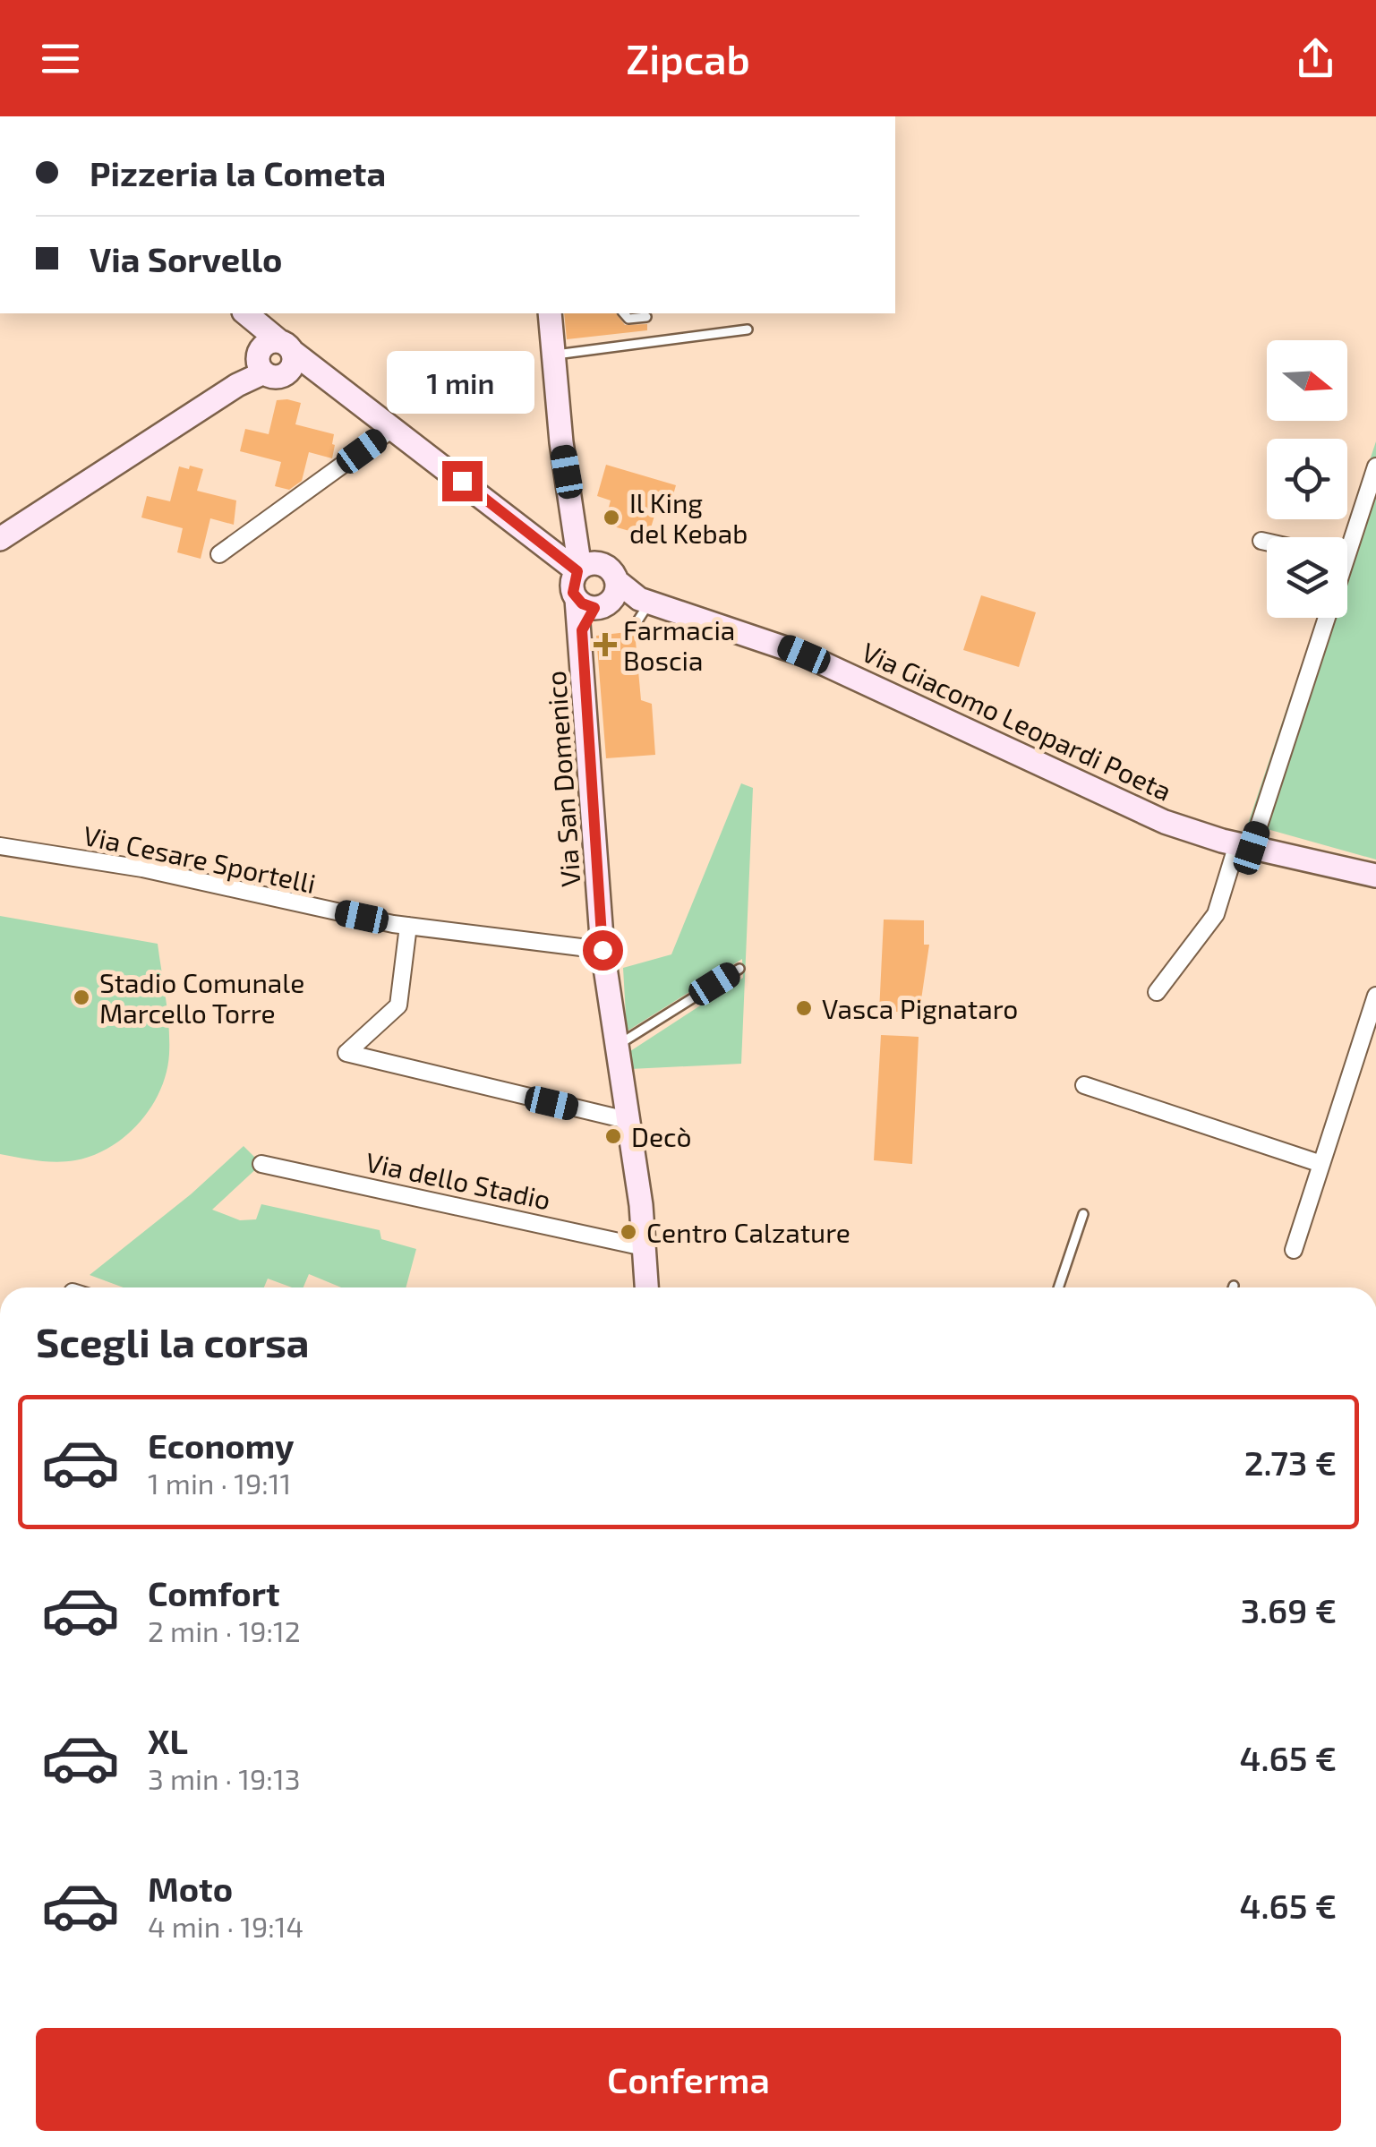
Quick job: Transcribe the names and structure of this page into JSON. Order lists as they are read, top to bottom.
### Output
{
  "streets": {
    "street": [
      "Via Giacomo Leopardi Poeta",
      "Via San Domenico",
      "Via Cesare Sportelli",
      "Via dello Stadio"
    ]
  },
  "crossings": [
    ["Via San Domenico", "Via Cesare Sportelli"],
    ["Via San Domenico", "Via dello Stadio"]
  ],
  "places": {
    "other": [
      "Il King del Kebab",
      "Stadio Comunale Marcello Torre",
      "Vasca Pignataro",
      "Decò",
      "Centro Calzature"
    ],
    "health": ["Farmacia Boscia"]
  },
  "north": "right",
  "page": {
    "header": "Zipcab",
    "banner": ["Pizzeria la Cometa", "Via Sorvello"],
    "bubble": "1 min",
    "heading": "Scegli la corsa",
    "list": [
      {
        "name": "Economy",
        "note": "1 min · 19:11",
        "value": "2.73 €"
      },
      {
        "name": "Comfort",
        "note": "2 min · 19:12",
        "value": "3.69 €"
      },
      {
        "name": "XL",
        "note": "3 min · 19:13",
        "value": "4.65 €"
      },
      {
        "name": "Moto",
        "note": "4 min · 19:14",
        "value": "4.65 €"
      }
    ],
    "buttons": "Conferma"
  }
}
